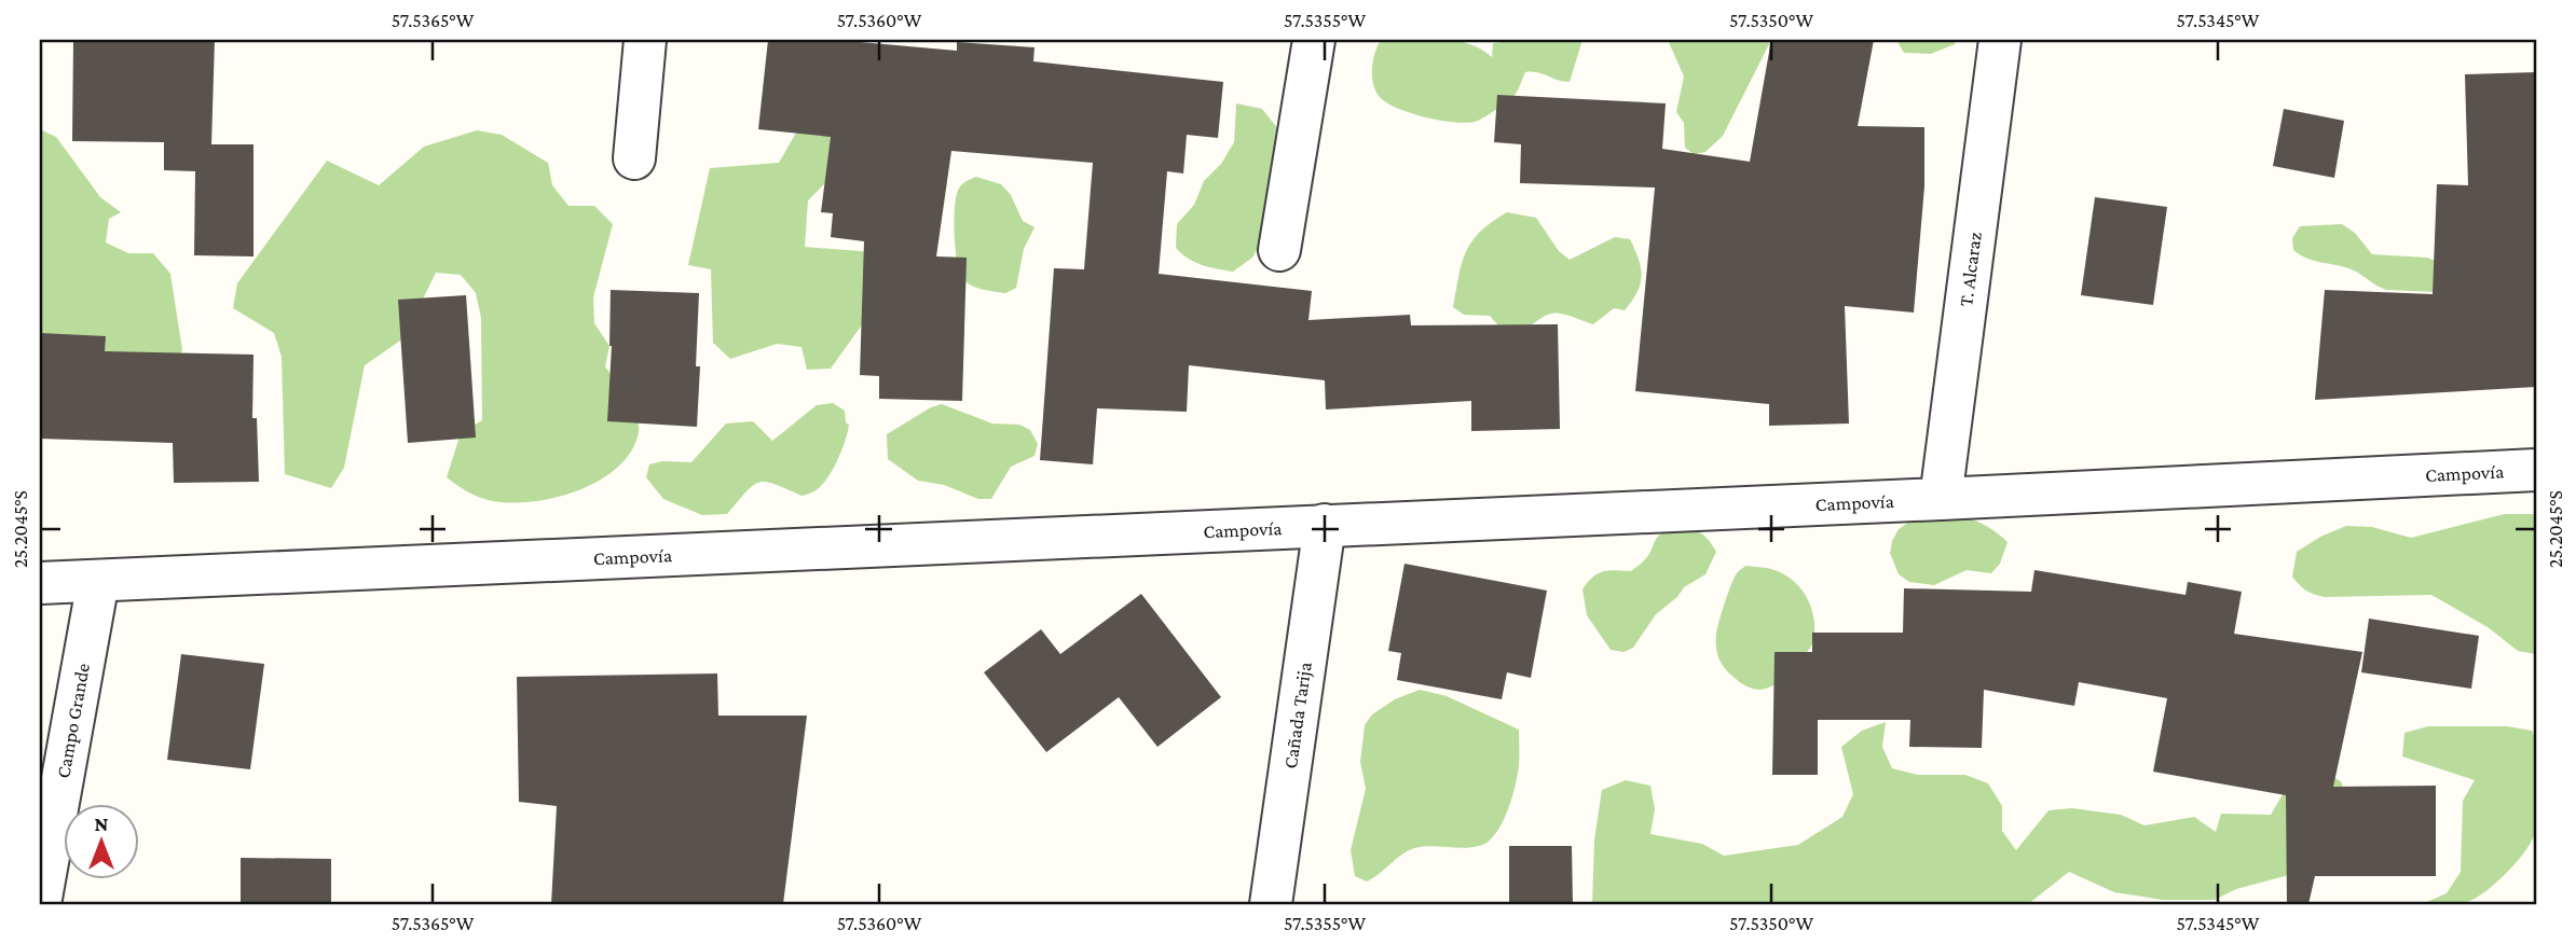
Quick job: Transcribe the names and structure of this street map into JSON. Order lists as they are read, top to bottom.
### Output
{
  "streets": {
    "street": [
      "T. Alcaraz",
      "Campovía",
      "Cañada Tarija",
      "Campo Grande"
    ]
  },
  "crossings": [
    ["T. Alcaraz", "Campovía"],
    ["Campovía", "Cañada Tarija"],
    ["Campovía", "Campo Grande"]
  ],
  "north": "top",
  "coordinates": [
    "57.5365°W",
    "57.5360°W",
    "57.5355°W",
    "57.5350°W",
    "57.5345°W",
    "25.2045°S"
  ]
}
